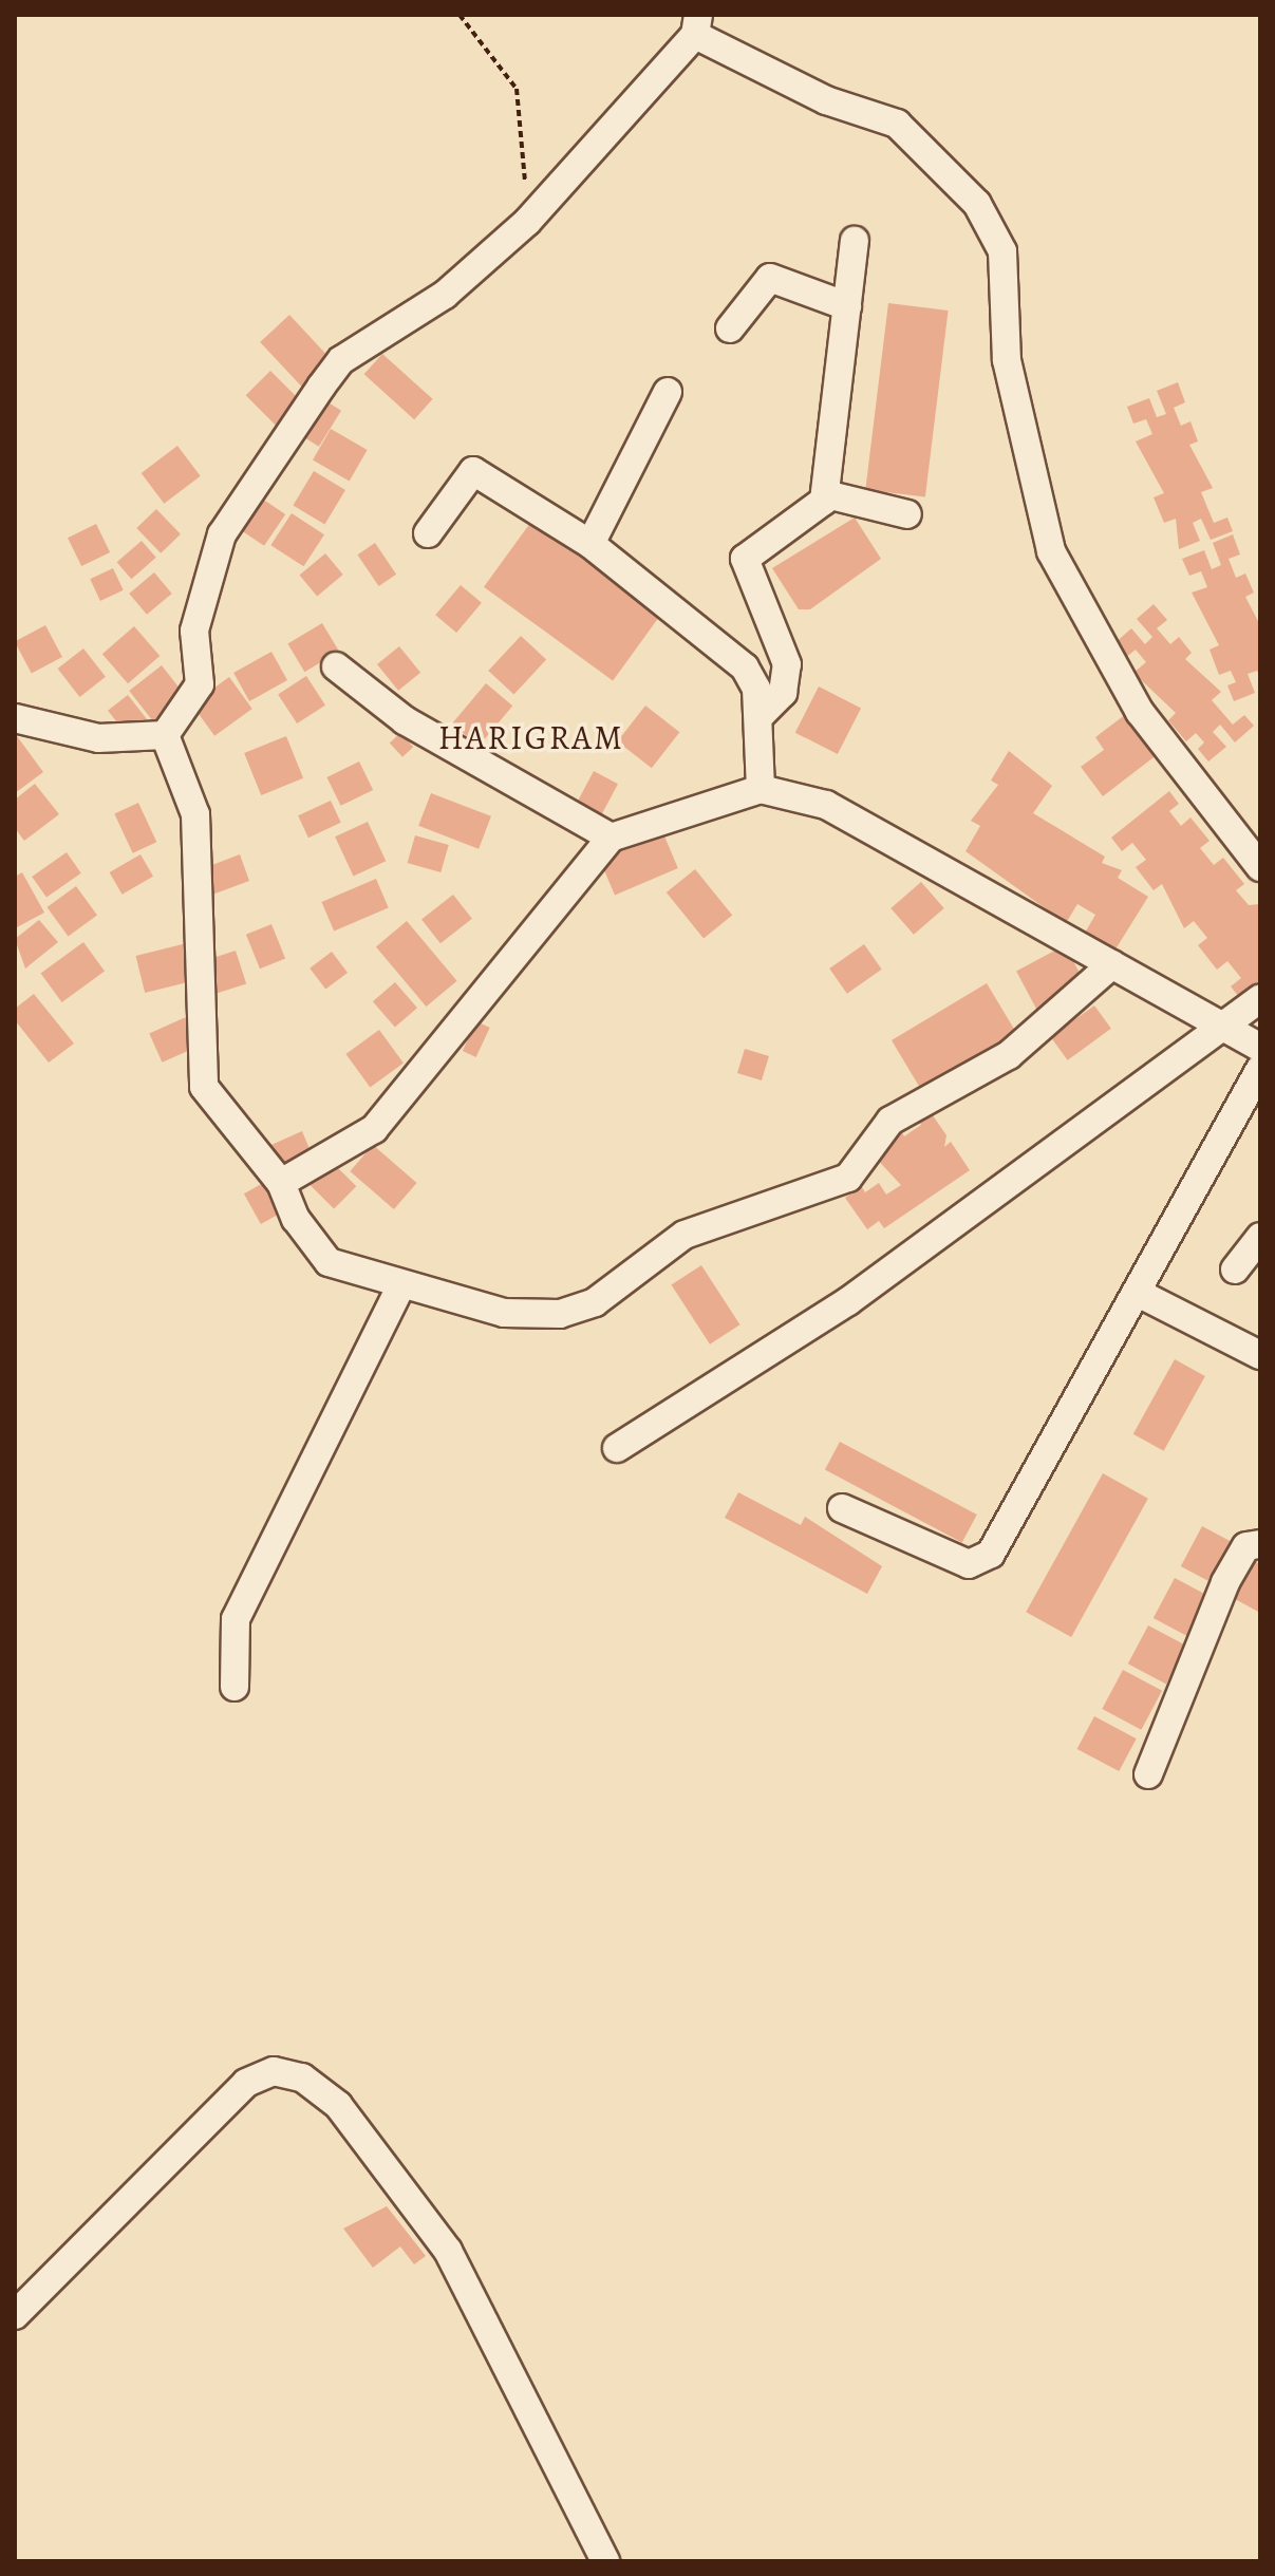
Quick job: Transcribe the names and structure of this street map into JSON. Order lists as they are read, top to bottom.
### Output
{
  "districts": ["HARIGRAM"]
}
